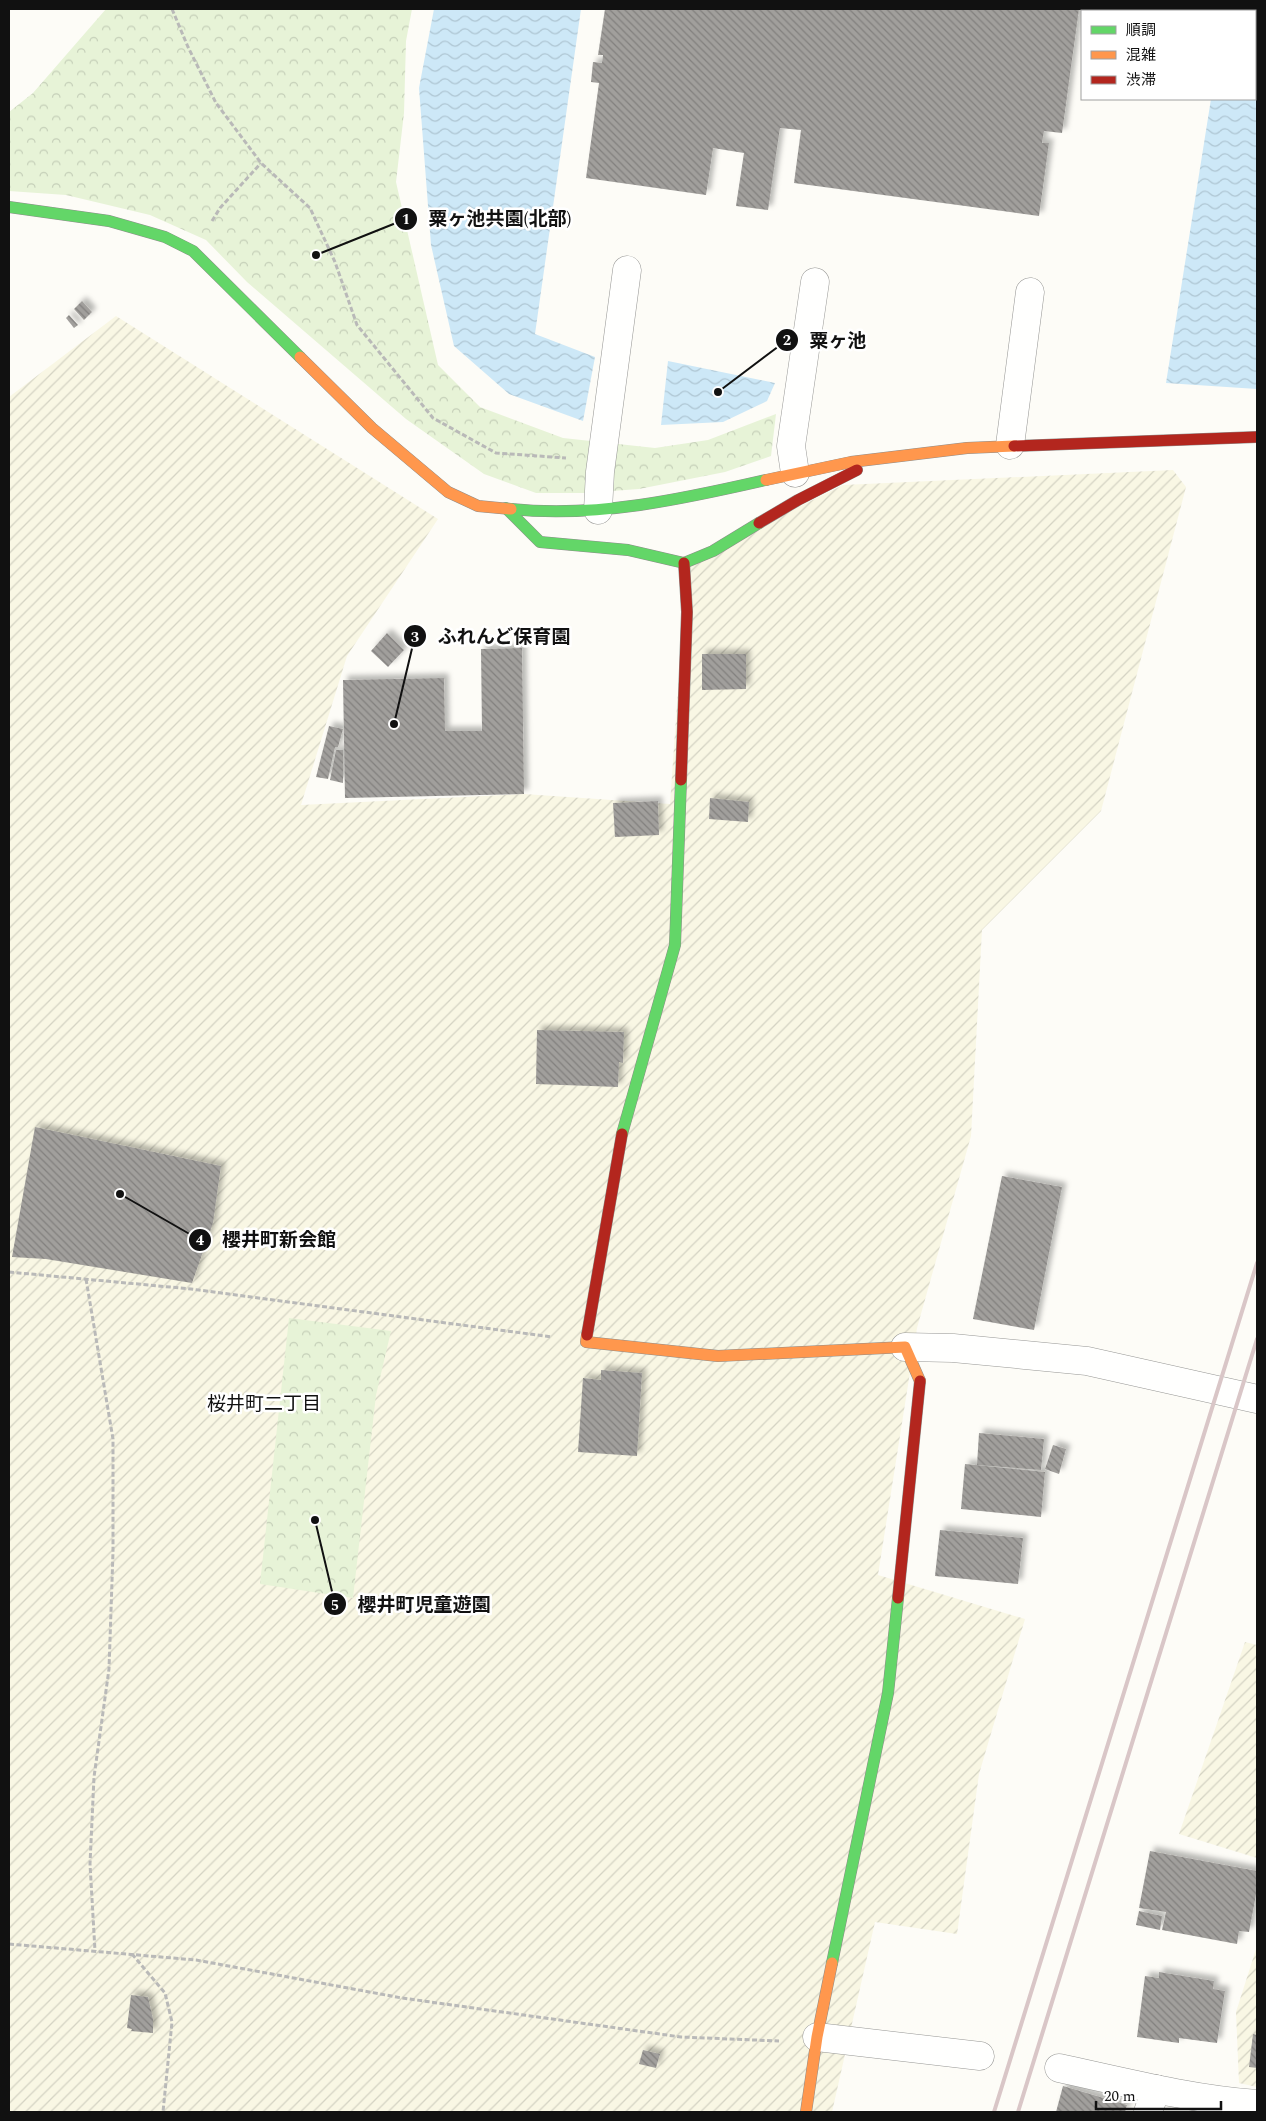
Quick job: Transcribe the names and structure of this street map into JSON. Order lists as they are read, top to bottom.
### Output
{
  "districts": ["桜井町二丁目"],
  "places": [
    "粟ヶ池共園(北部)",
    "粟ヶ池",
    "ふれんど保育園",
    "櫻井町新会館",
    "櫻井町児童遊園"
  ],
  "legend": ["順調", "混雑", "渋滞"],
  "scale_bar": "20 m"
}
